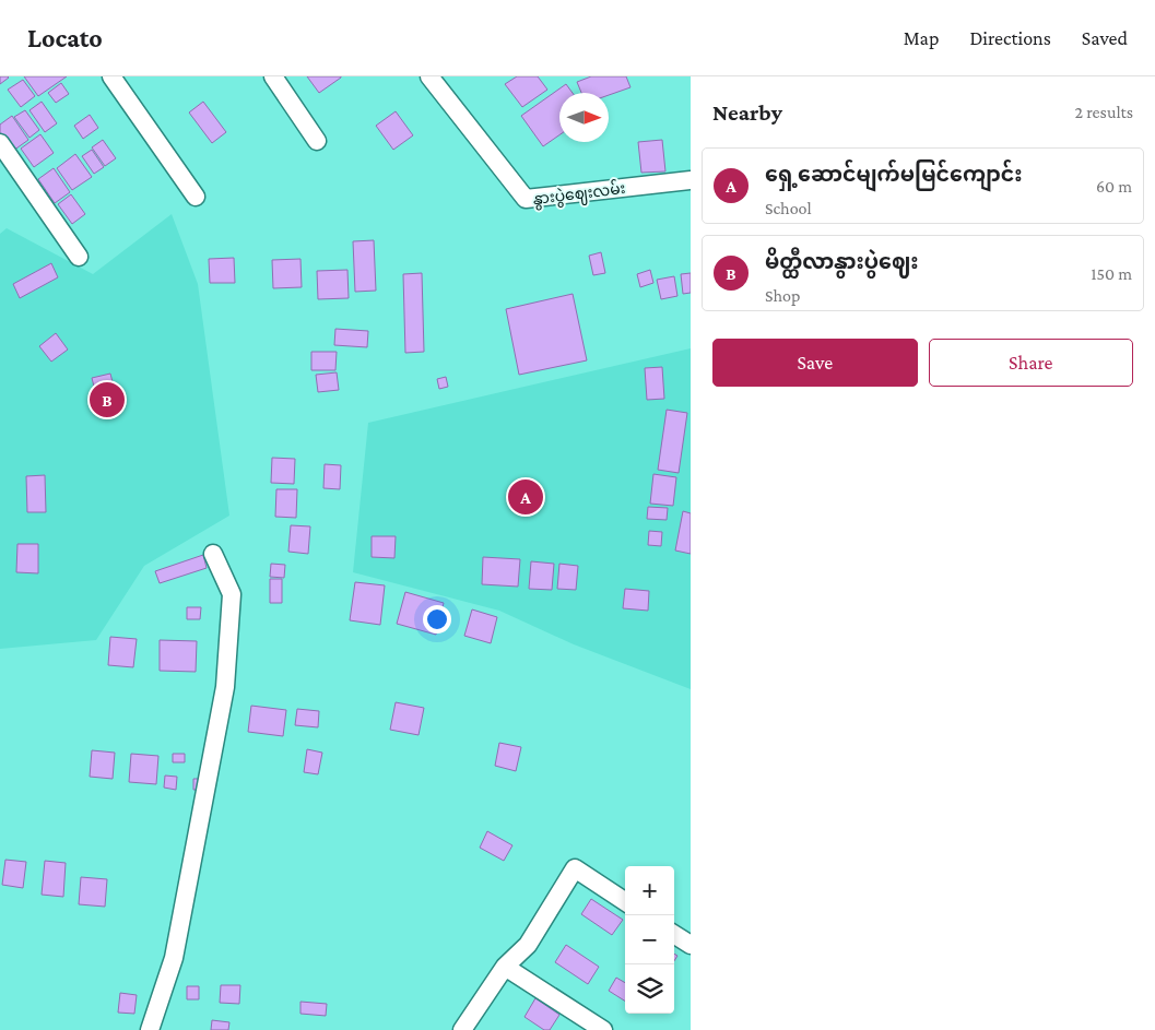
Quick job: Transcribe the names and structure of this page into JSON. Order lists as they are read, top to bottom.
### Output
{
  "streets": {
    "street": ["နွားပွဲဈေးလမ်း"]
  },
  "north": "right",
  "page": {
    "header": "Locato",
    "nav": ["Map", "Directions", "Saved"],
    "heading": ["Nearby", "2 results"],
    "list": [
      {
        "mark": "A",
        "name": "ရှေ့ဆောင်မျက်မမြင်ကျောင်း",
        "note": "School",
        "value": "60 m"
      },
      {
        "mark": "B",
        "name": "မိတ္ထီလာနွားပွဲဈေး",
        "note": "Shop",
        "value": "150 m"
      }
    ],
    "buttons": ["Save", "Share"],
    "pins": ["B", "A"],
    "map_buttons": ["+", "−"]
  }
}
